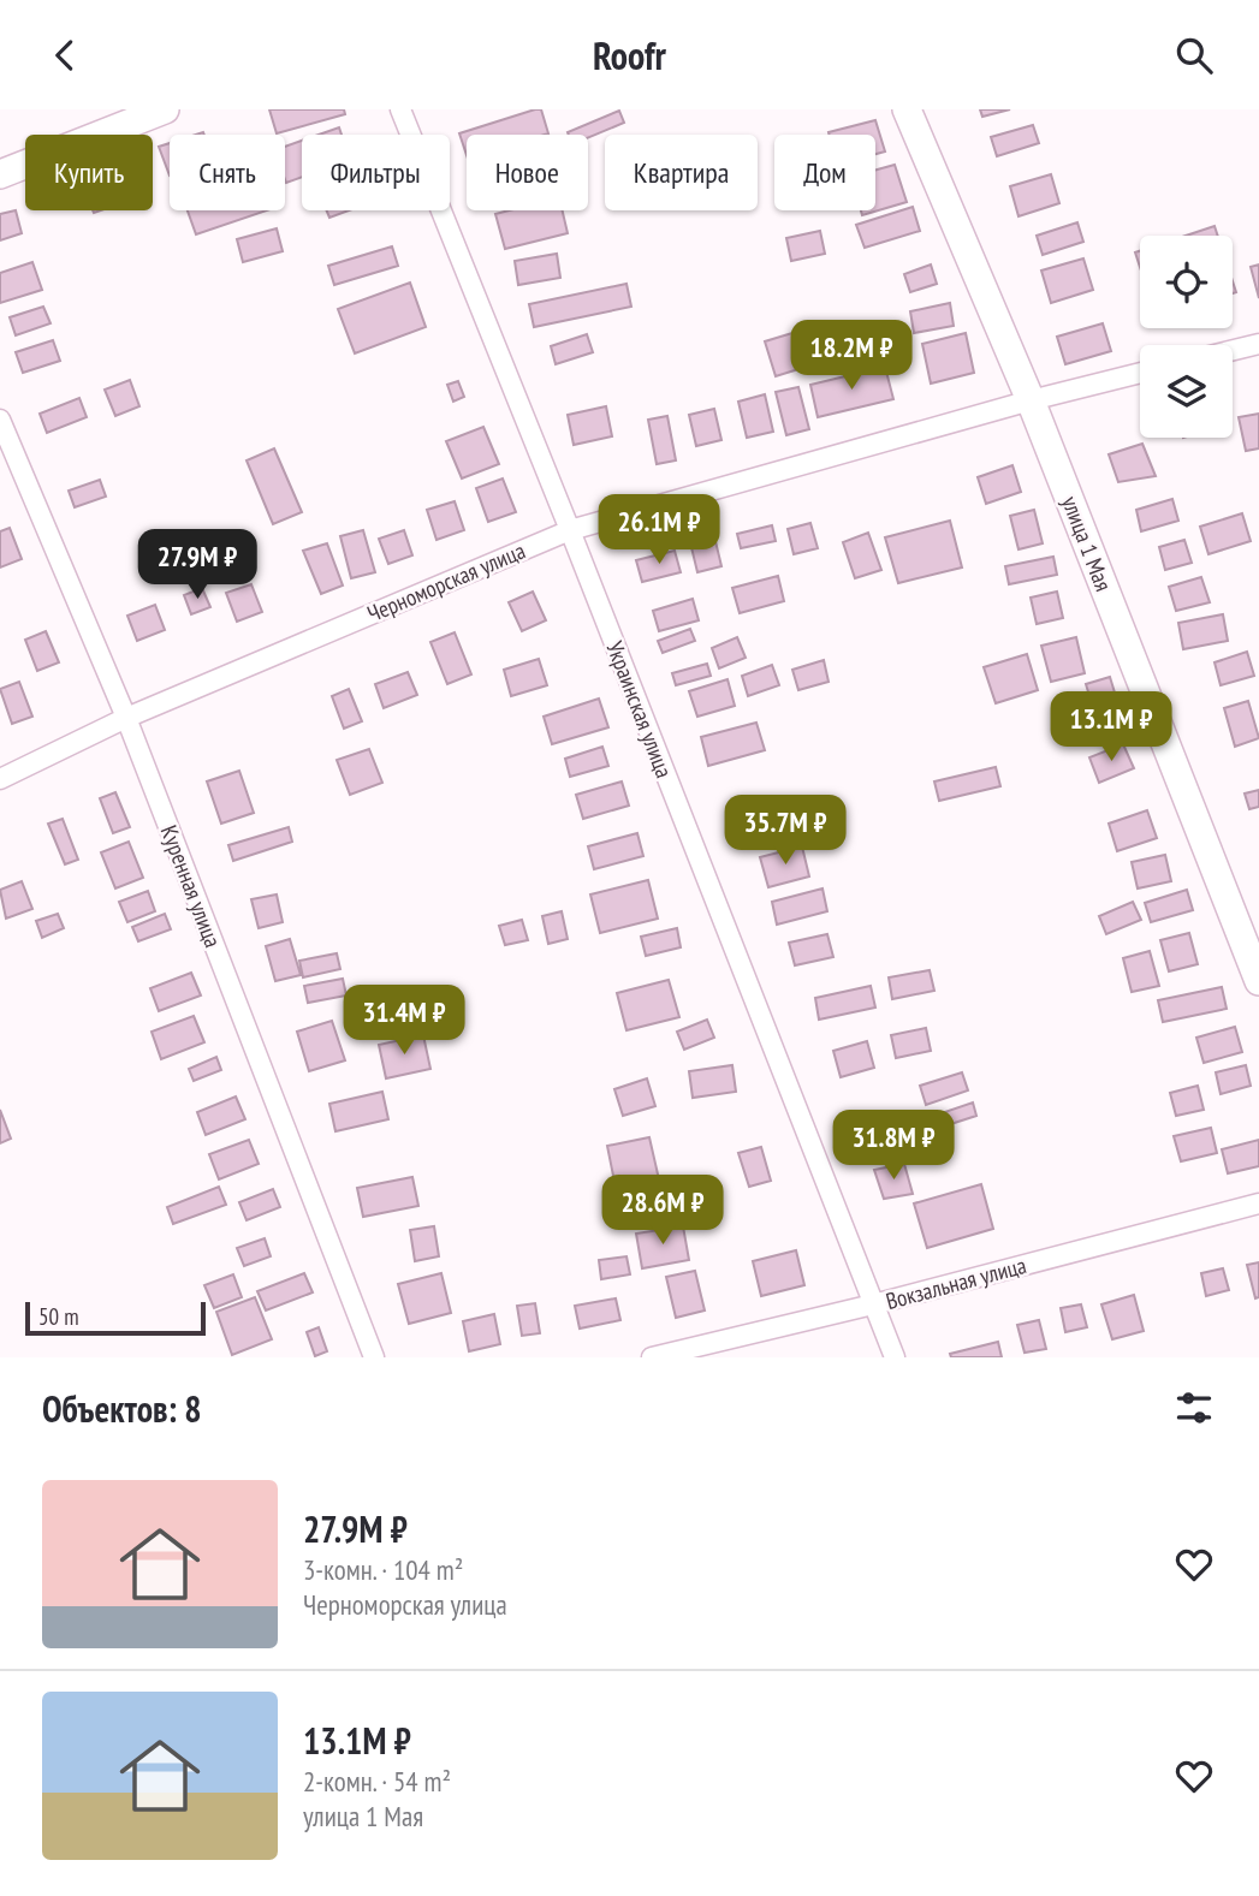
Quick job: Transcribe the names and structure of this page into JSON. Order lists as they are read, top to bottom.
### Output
{
  "streets": {
    "street": [
      "улица 1 Мая",
      "Черноморская улица",
      "Украинская улица",
      "Куренная улица",
      "Вокзальная улица"
    ]
  },
  "crossings": [
    ["улица 1 Мая", "Черноморская улица"],
    ["Черноморская улица", "Украинская улица"],
    ["Черноморская улица", "Куренная улица"],
    ["Украинская улица", "Вокзальная улица"]
  ],
  "scale_bar": "50 m",
  "page": {
    "header": "Roofr",
    "chip": [
      "Купить",
      "Снять",
      "Фильтры",
      "Новое",
      "Квартира",
      "Дом"
    ],
    "price": [
      "18.2M ₽",
      "26.1M ₽",
      "27.9M ₽",
      "13.1M ₽",
      "35.7M ₽",
      "31.4M ₽",
      "31.8M ₽",
      "28.6M ₽"
    ],
    "scale": "50 m",
    "heading": "Объектов: 8",
    "list": [
      {
        "name": "27.9M ₽",
        "note": "3-комн. · 104 m² · Черноморская улица"
      },
      {
        "name": "13.1M ₽",
        "note": "2-комн. · 54 m² · улица 1 Мая"
      }
    ]
  }
}
